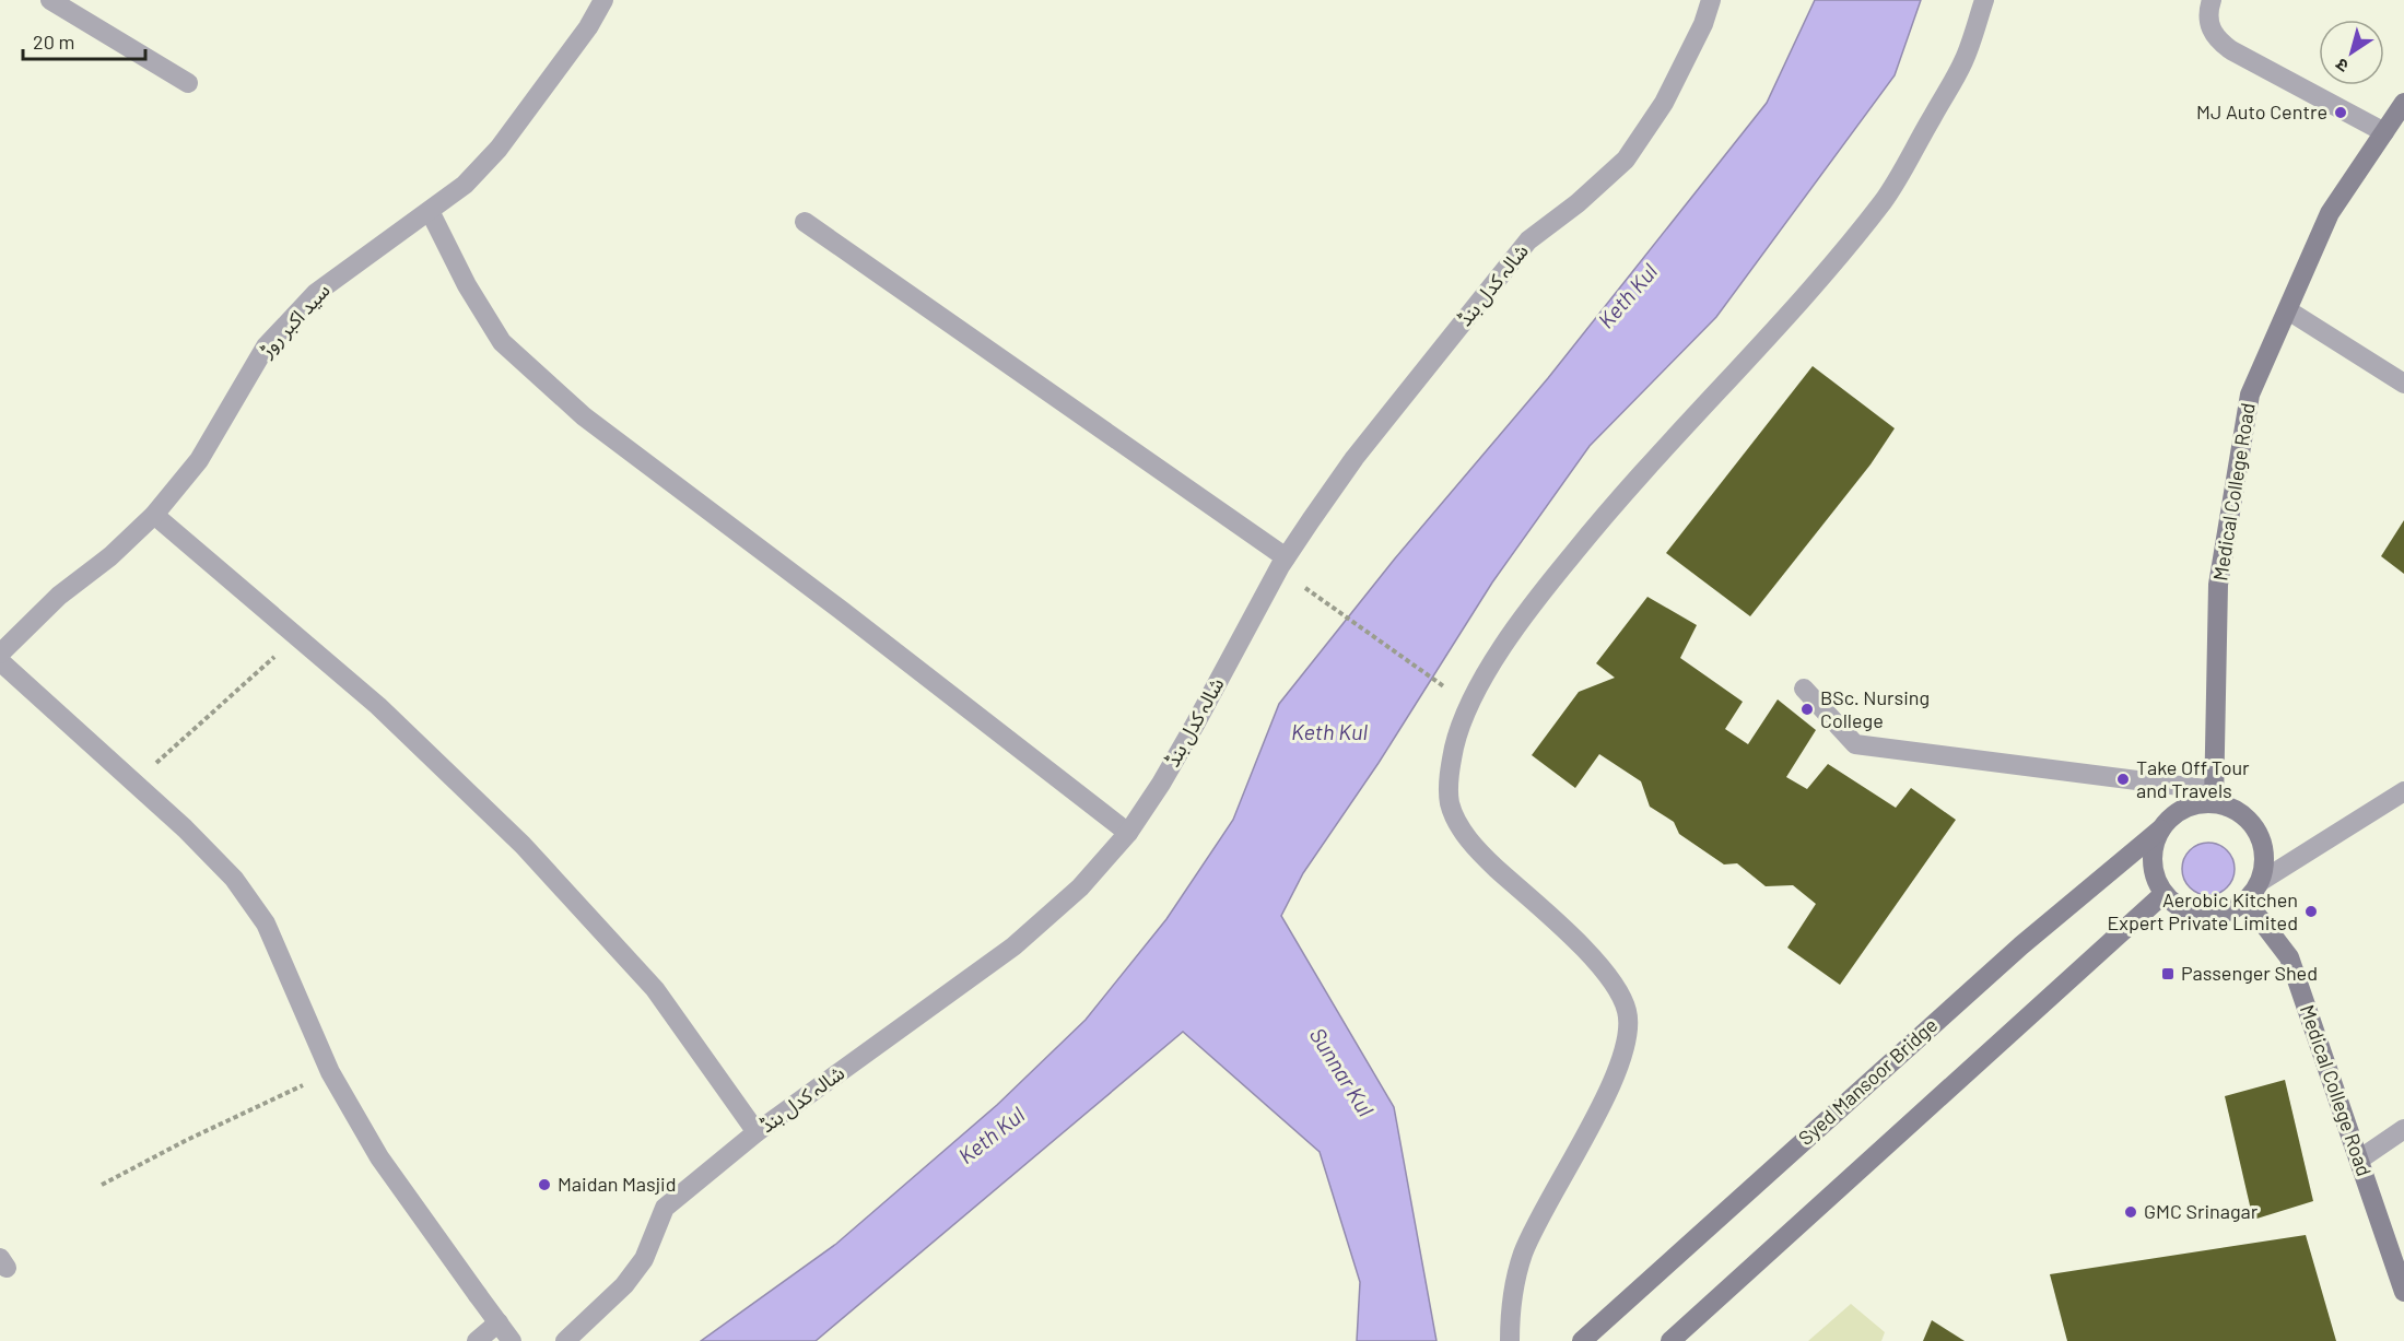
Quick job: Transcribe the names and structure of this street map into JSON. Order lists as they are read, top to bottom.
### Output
{
  "streets": {
    "main road": ["Medical College Road", "Syed Mansoor Bridge"],
    "street": ["شالہ کدل بنڈ", "سید اکبر روڑ"]
  },
  "crossings": [
    ["Medical College Road", "Syed Mansoor Bridge"]
  ],
  "water": ["Keth Kul", "Sunnar Kul"],
  "places": {
    "other": [
      "MJ Auto Centre",
      "BSc. Nursing College",
      "Take Off Tour and Travels",
      "Aerobic Kitchen Expert Private Limited",
      "Maidan Masjid",
      "GMC Srinagar"
    ],
    "transit": ["Passenger Shed"]
  },
  "scale_bar": "20 m",
  "north": "bottom left"
}
